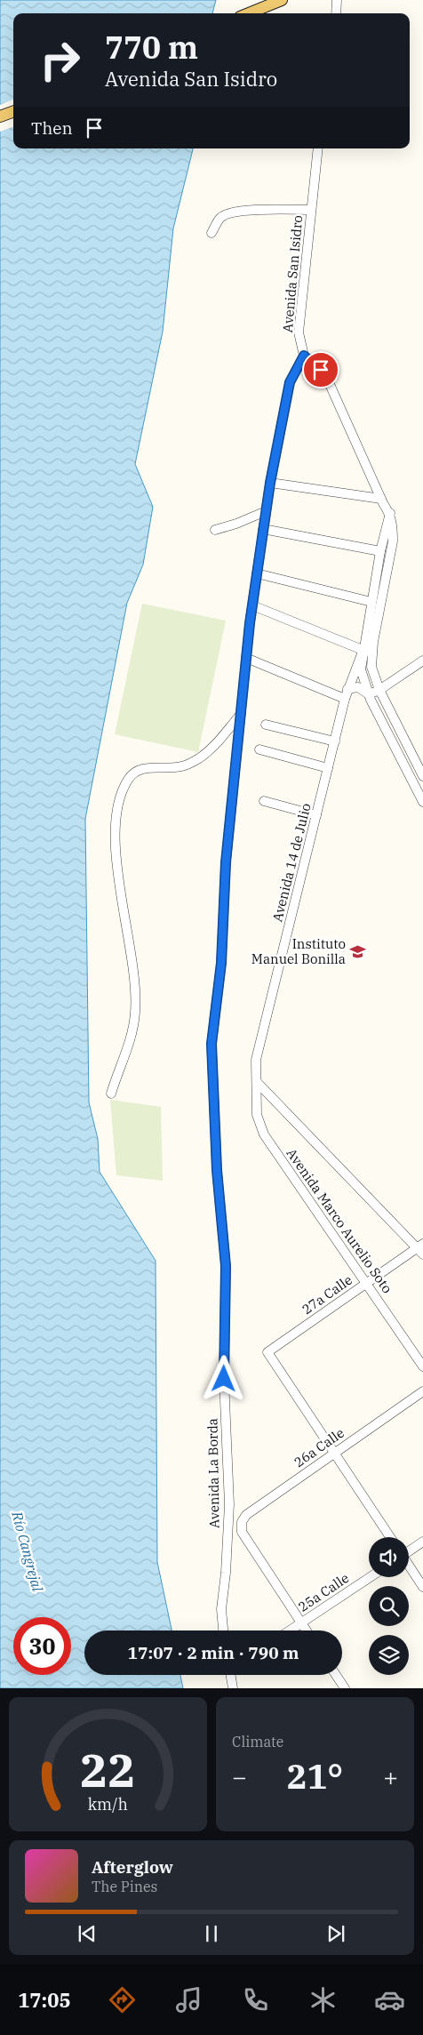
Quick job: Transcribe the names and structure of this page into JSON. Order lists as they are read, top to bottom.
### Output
{
  "streets": {
    "street": [
      "Avenida San Isidro",
      "Avenida 14 de Julio",
      "Avenida Marco Aurelio Soto",
      "27a Calle",
      "26a Calle",
      "Avenida La Borda",
      "25a Calle"
    ]
  },
  "crossings": [
    ["Avenida San Isidro", "Avenida La Borda"],
    ["Avenida 14 de Julio", "Avenida Marco Aurelio Soto"],
    ["Avenida Marco Aurelio Soto", "27a Calle"],
    ["27a Calle", "26a Calle"],
    ["26a Calle", "25a Calle"]
  ],
  "water": ["Río Cangrejal"],
  "places": {
    "school or university": ["Instituto Manuel Bonilla"]
  },
  "page": {
    "turn": ["770 m", "Avenida San Isidro"],
    "then": "Then",
    "limit": "30",
    "trip": "17:07 · 2 min · 790 m",
    "tile": "Climate",
    "heat": ["−", "21°", "+"],
    "song": ["Afterglow", "The Pines"],
    "tabs": "17:05",
    "gauge": ["22", "km/h"]
  }
}
